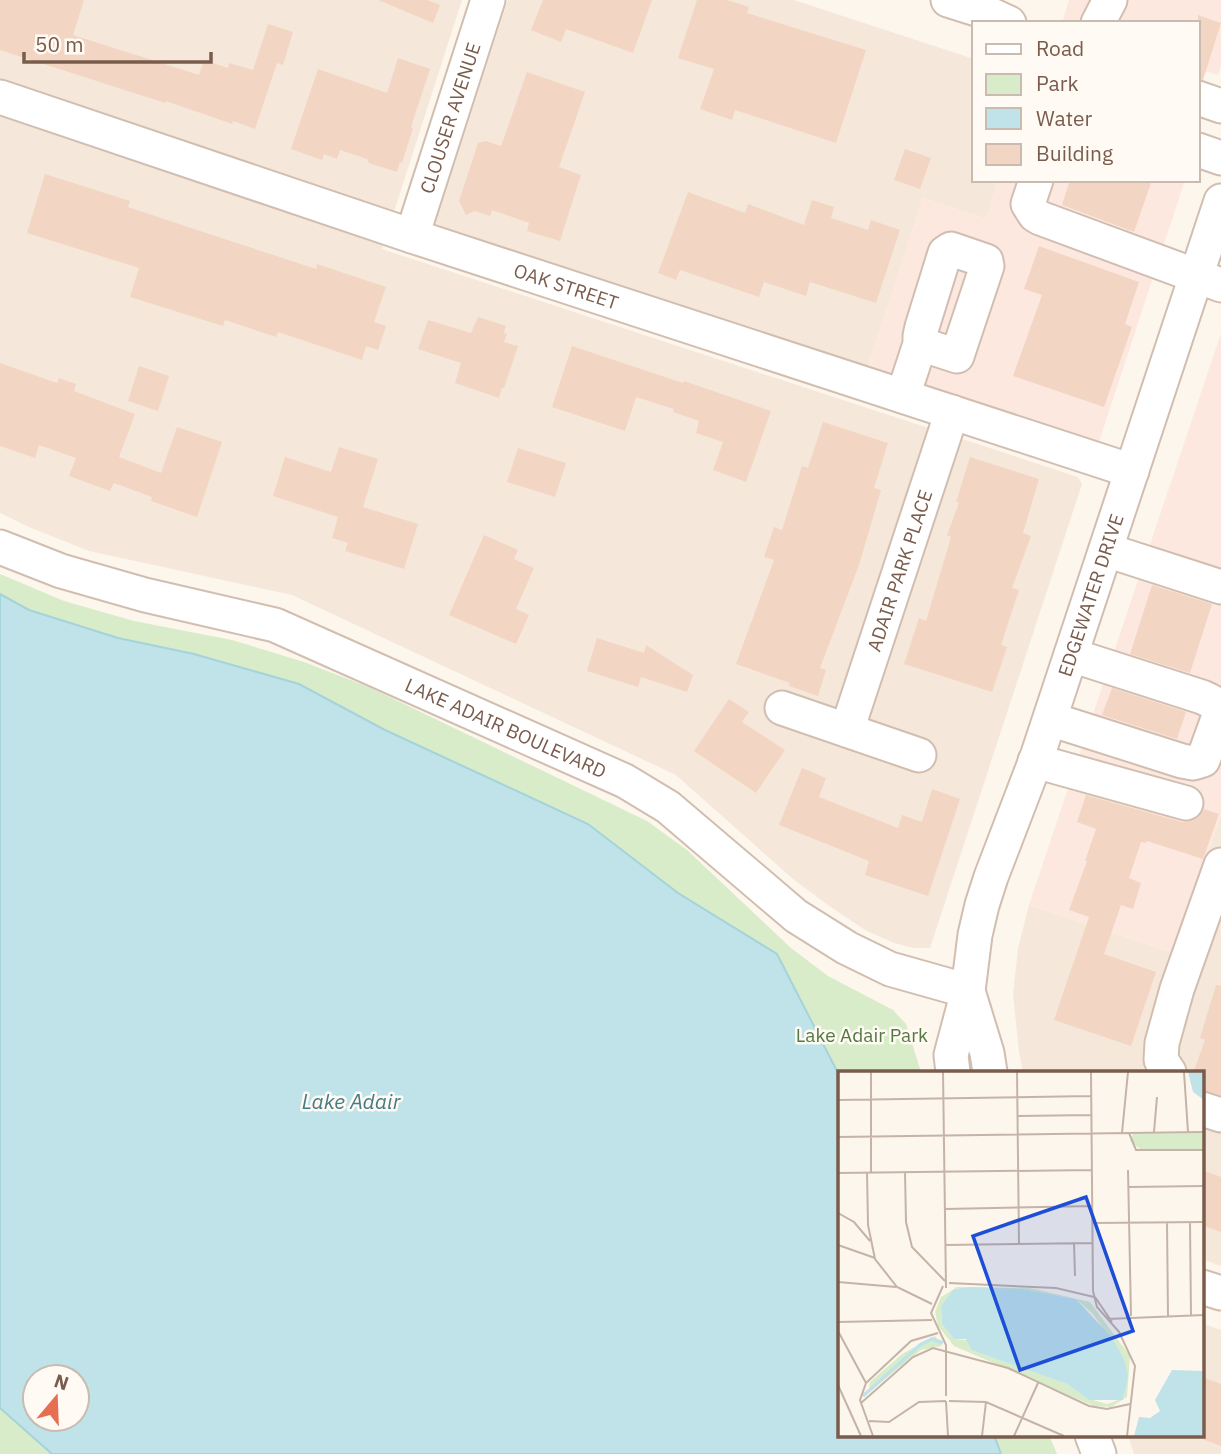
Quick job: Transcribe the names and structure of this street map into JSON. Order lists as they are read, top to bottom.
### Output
{
  "streets": {
    "street": [
      "CLOUSER AVENUE",
      "OAK STREET",
      "ADAIR PARK PLACE",
      "EDGEWATER DRIVE",
      "LAKE ADAIR BOULEVARD"
    ]
  },
  "crossings": [
    ["CLOUSER AVENUE", "OAK STREET"],
    ["OAK STREET", "ADAIR PARK PLACE"],
    ["OAK STREET", "EDGEWATER DRIVE"],
    ["EDGEWATER DRIVE", "LAKE ADAIR BOULEVARD"]
  ],
  "water": ["Lake Adair"],
  "parks": ["Lake Adair Park"],
  "legend": [
    "Road",
    "Park",
    "Water",
    "Building"
  ],
  "scale_bar": "50 m",
  "north": "top"
}
